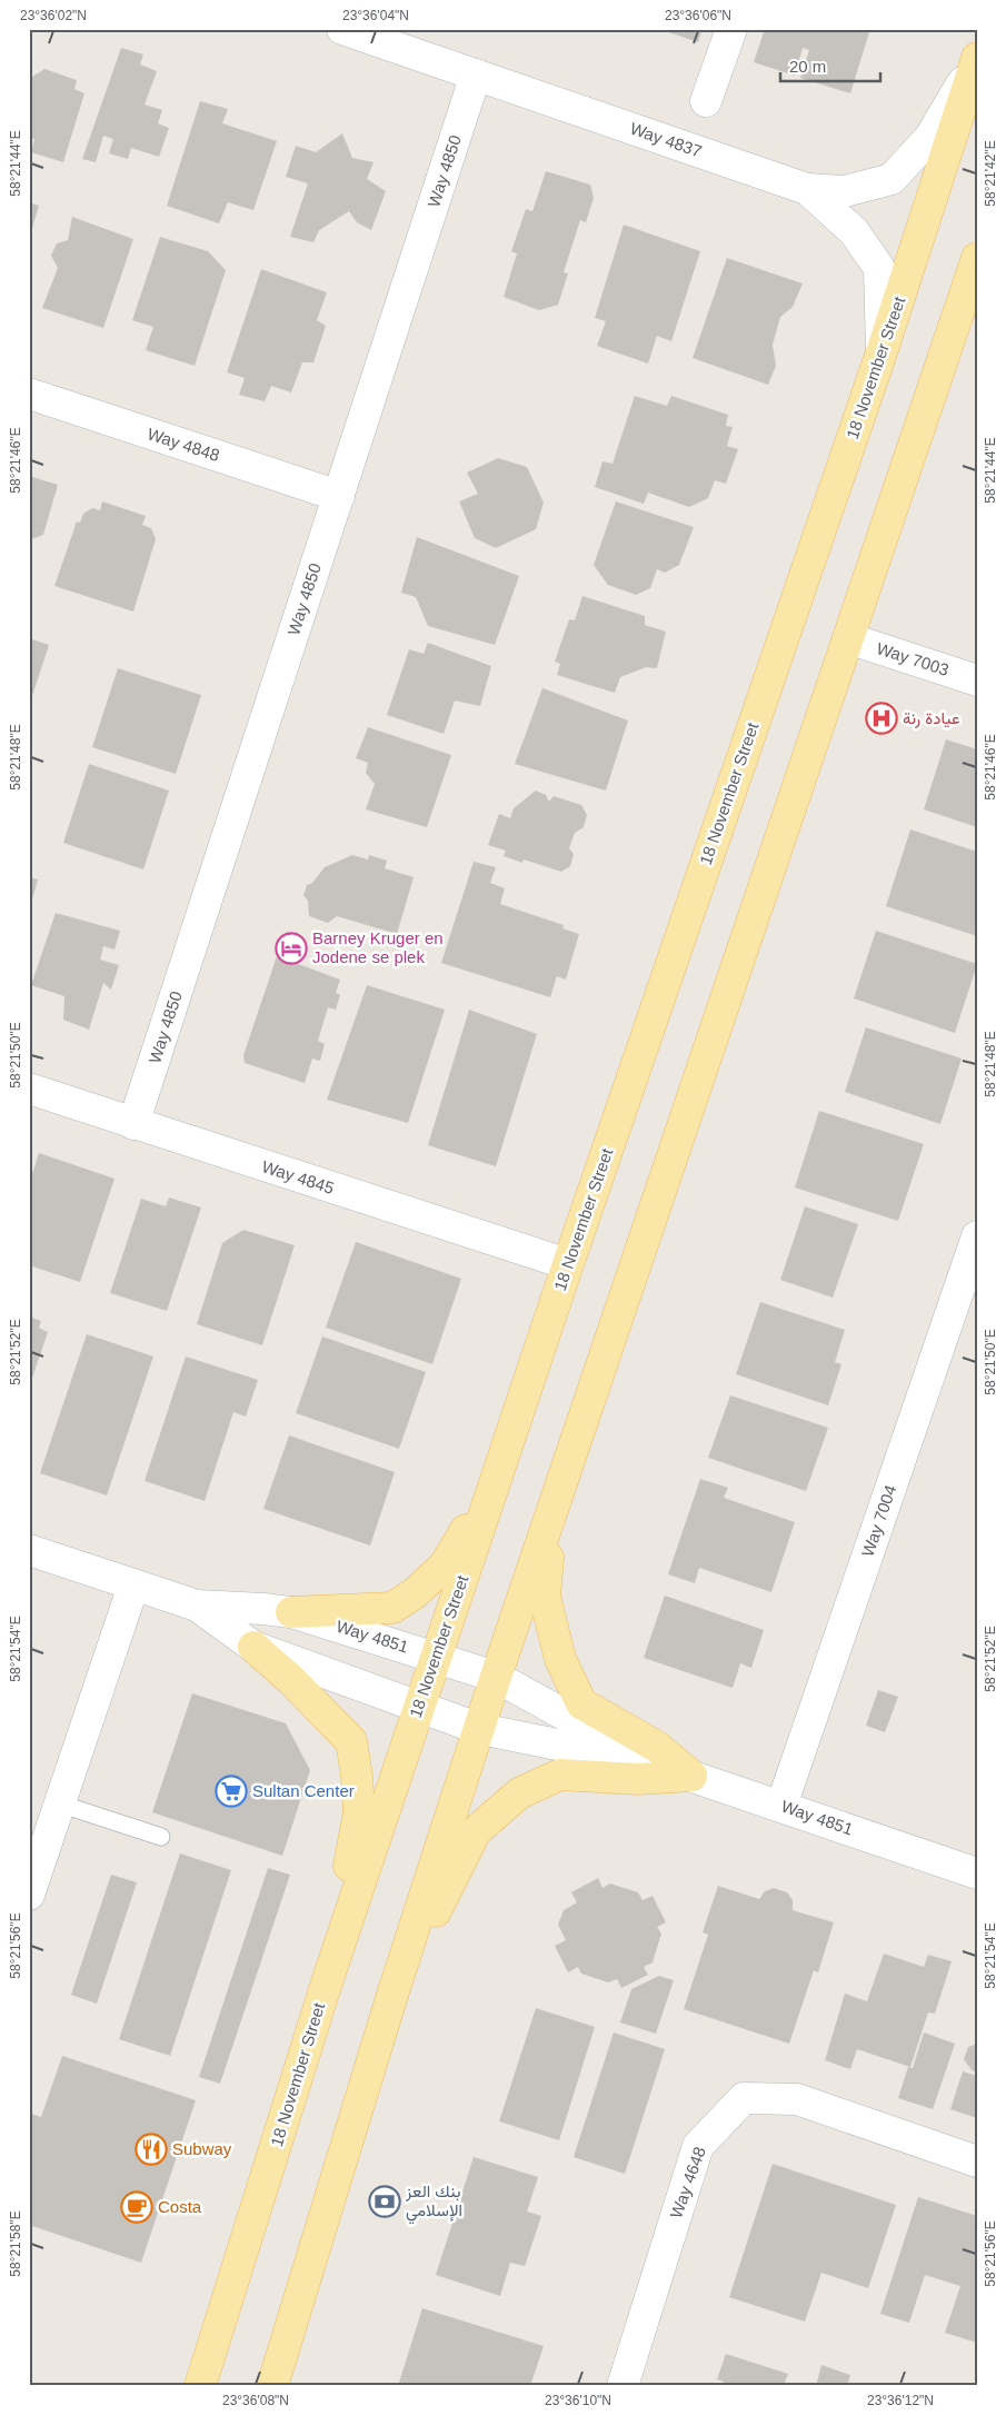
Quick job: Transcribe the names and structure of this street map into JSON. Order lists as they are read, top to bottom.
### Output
{
  "streets": {
    "main road": ["18 November Street"],
    "street": [
      "Way 4837",
      "Way 4850",
      "Way 4848",
      "Way 7003",
      "Way 4845",
      "Way 7004",
      "Way 4851",
      "Way 4648"
    ]
  },
  "crossings": [
    ["Way 4837", "Way 4850"],
    ["Way 4837", "18 November Street"],
    ["Way 4850", "Way 4848"],
    ["Way 4850", "Way 4845"],
    ["18 November Street", "Way 4845"],
    ["18 November Street", "Way 4851"],
    ["Way 7004", "Way 4851"]
  ],
  "places": {
    "hospital": ["عيادة رنة"],
    "hotel": ["Barney Kruger en Jodene se plek"],
    "supermarket": ["Sultan Center"],
    "restaurant": ["Subway"],
    "bank": ["بنك العز الإسلامي"],
    "cafe": ["Costa"]
  },
  "scale_bar": "20 m",
  "coordinates": [
    "23°36'02\"N",
    "23°36'04\"N",
    "23°36'06\"N",
    "58°21'44\"E",
    "58°21'42\"E",
    "58°21'46\"E",
    "58°21'48\"E",
    "58°21'50\"E",
    "58°21'52\"E",
    "58°21'54\"E",
    "58°21'56\"E",
    "58°21'58\"E",
    "23°36'08\"N",
    "23°36'10\"N",
    "23°36'12\"N"
  ]
}
